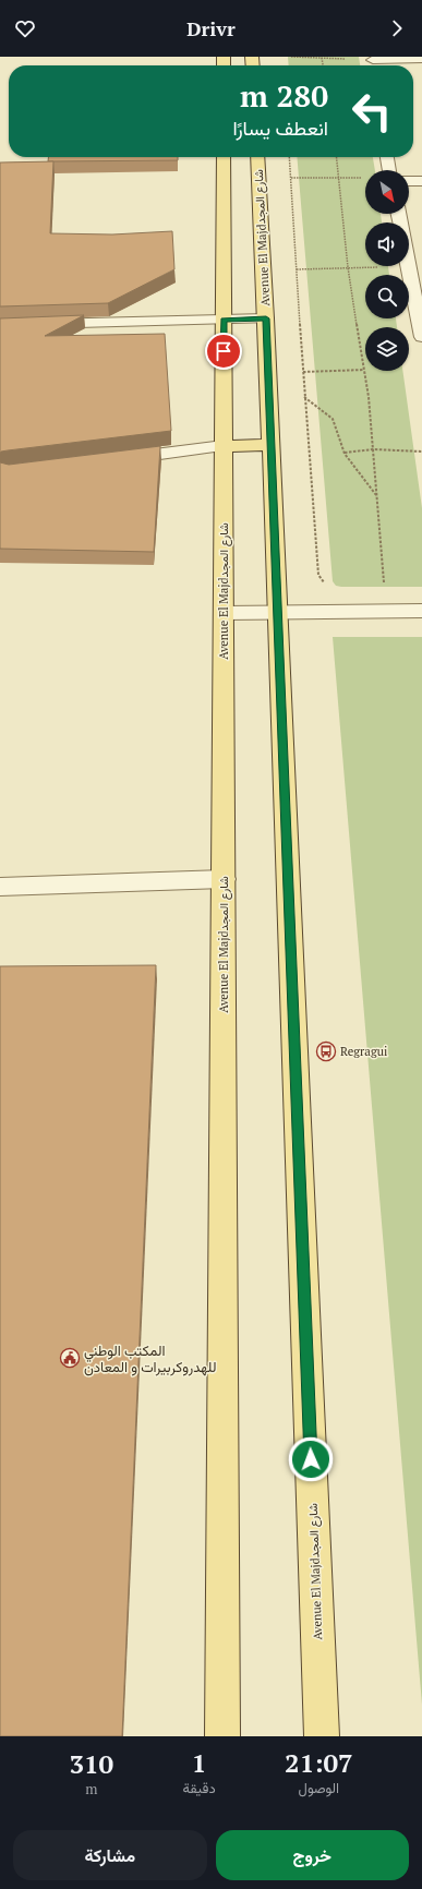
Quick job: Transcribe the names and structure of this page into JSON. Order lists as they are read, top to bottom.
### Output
{
  "streets": {
    "main road": ["Avenue El Majdشارع المجد"]
  },
  "places": {
    "bus stop": ["Regragui"],
    "public building": ["المكتب الوطني للهدروكربيرات و المعادن"]
  },
  "north": "bottom right",
  "page": {
    "header": "Drivr",
    "turn": ["280 m", "انعطف يسارًا"],
    "eta": [
      "21:07",
      "الوصول",
      "1",
      "دقيقة",
      "310",
      "m"
    ],
    "buttons": ["خروج", "مشاركة"]
  }
}
